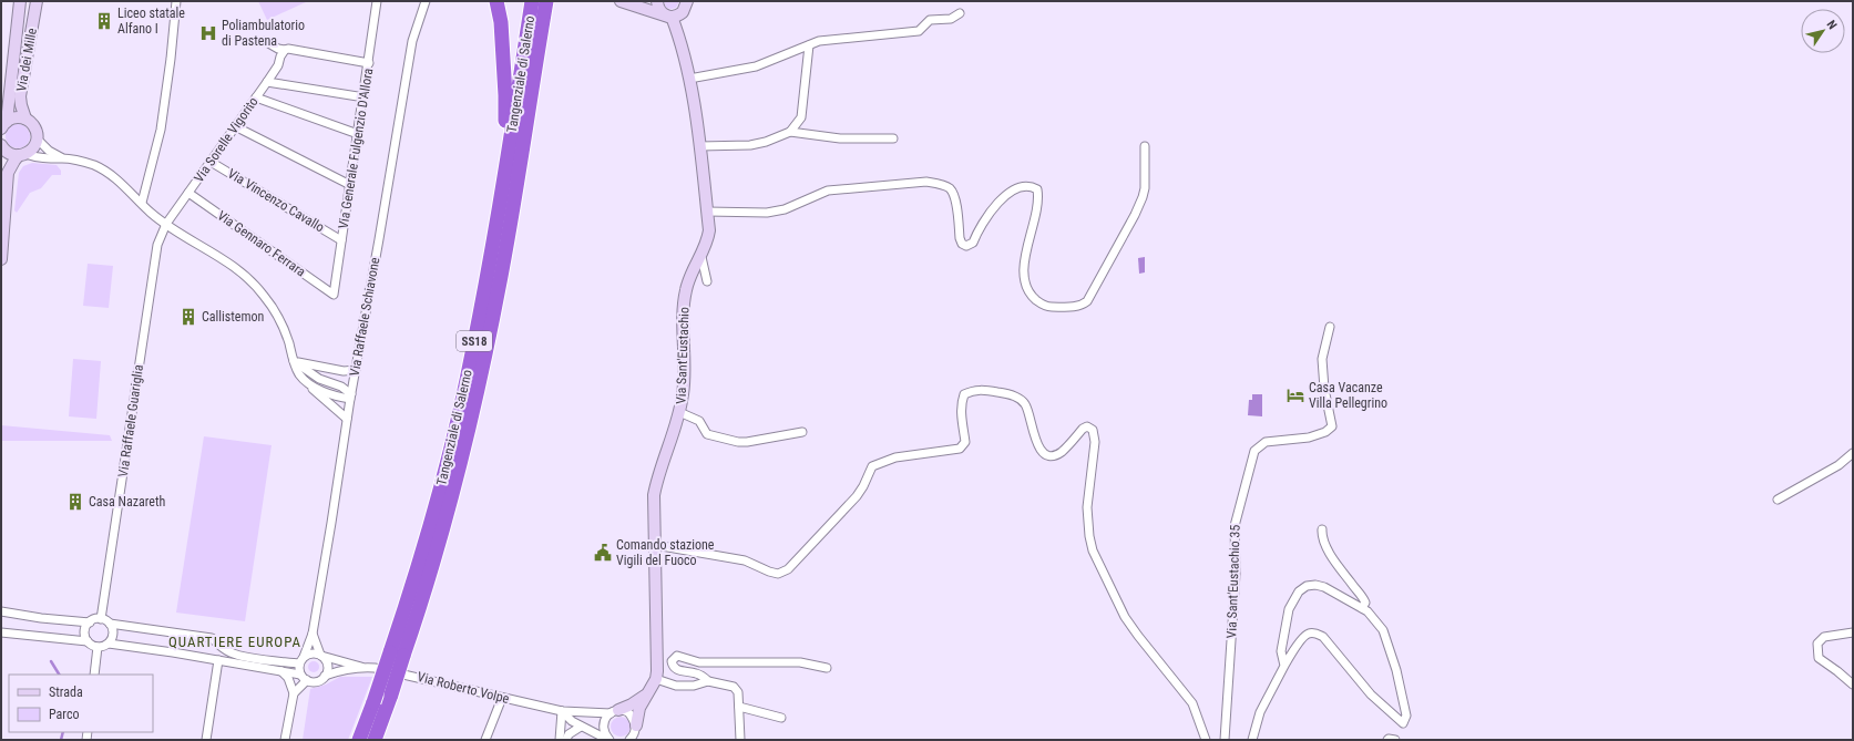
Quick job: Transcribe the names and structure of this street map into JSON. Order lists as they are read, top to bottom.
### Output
{
  "streets": {
    "highway": ["Tangenziale di Salerno", "SS18"],
    "street": [
      "Via dei Mille",
      "Via Sorelle Vigorito",
      "Via Generale Fulgenzio D'Allora",
      "Via Vincenzo Cavallo",
      "Via Gennaro Ferrara",
      "Via Raffaele Schiavone",
      "Via Sant'Eustachio",
      "Via Raffaele Guariglia",
      "Via Sant'Eustachio 35",
      "Via Roberto Volpe"
    ]
  },
  "crossings": [
    ["Via Sorelle Vigorito", "Via Vincenzo Cavallo"],
    ["Via Sorelle Vigorito", "Via Gennaro Ferrara"],
    ["Via Sorelle Vigorito", "Via Raffaele Guariglia"],
    ["Via Generale Fulgenzio D'Allora", "Via Vincenzo Cavallo"],
    ["Via Generale Fulgenzio D'Allora", "Via Gennaro Ferrara"],
    ["Via Raffaele Schiavone", "Via Roberto Volpe"]
  ],
  "districts": ["QUARTIERE EUROPA"],
  "places": {
    "building": ["Liceo statale Alfano I", "Callistemon", "Casa Nazareth"],
    "hospital": ["Poliambulatorio di Pastena"],
    "hotel": ["Casa Vacanze Villa Pellegrino"],
    "public building": ["Comando stazione Vigili del Fuoco"]
  },
  "legend": ["Strada", "Parco"],
  "north": "top right"
}
